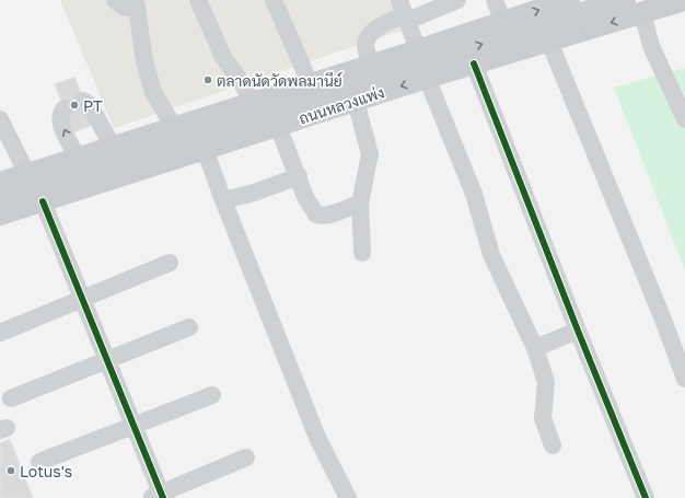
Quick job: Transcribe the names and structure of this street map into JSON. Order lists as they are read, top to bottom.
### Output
{
  "streets": {
    "main road": ["ถนนหลวงแพ่ง"]
  },
  "places": ["ตลาดนัดวัดพลมานีย์", "PT", "Lotus's"]
}
